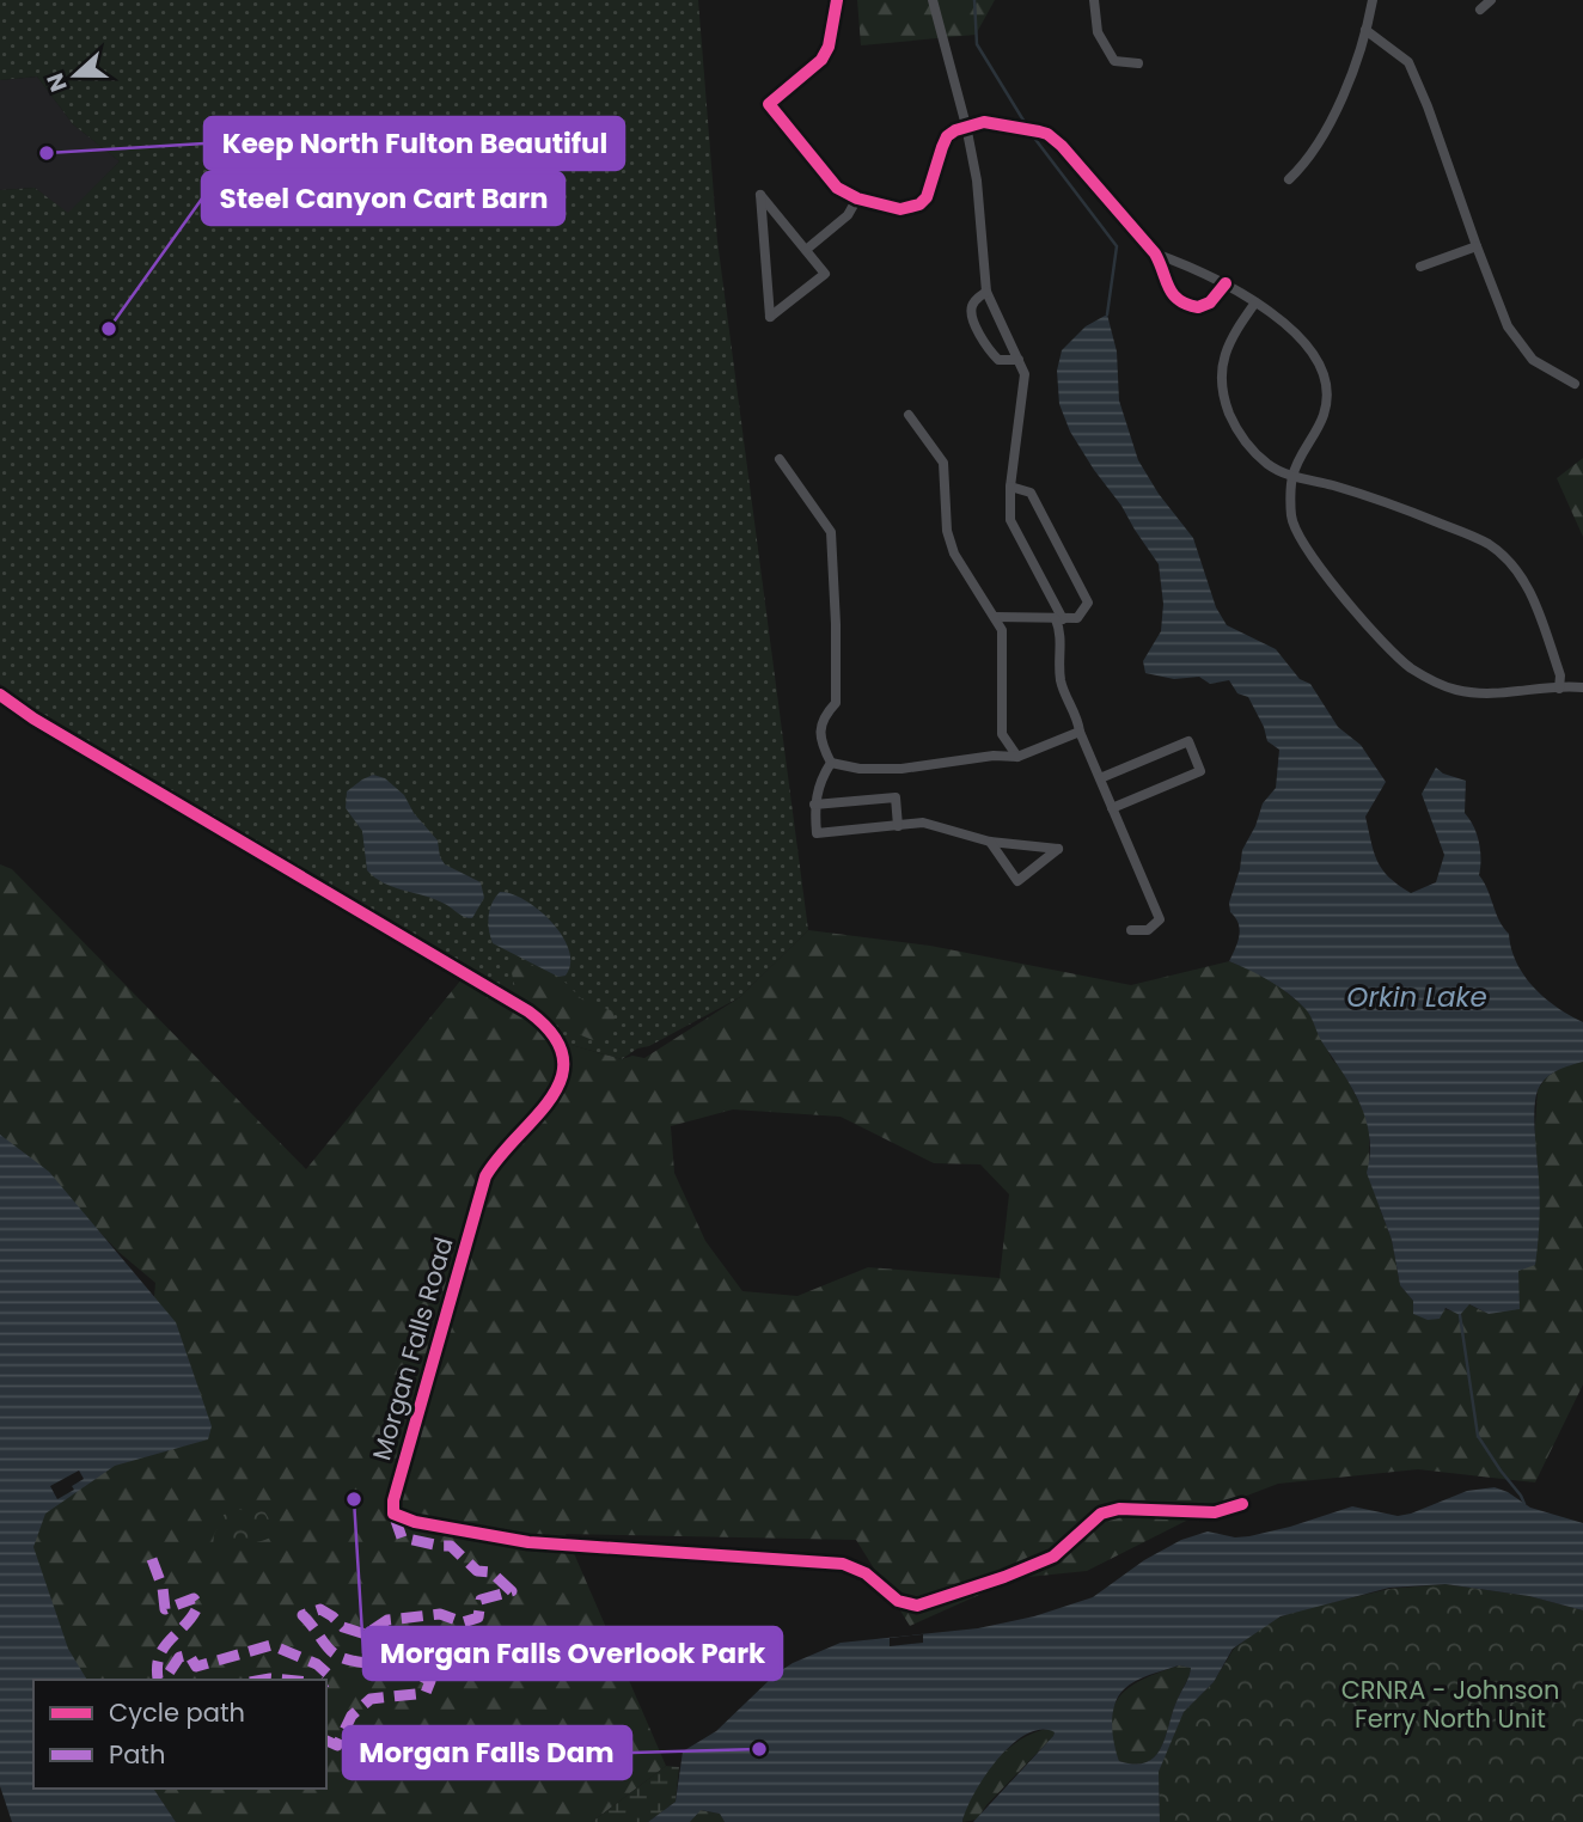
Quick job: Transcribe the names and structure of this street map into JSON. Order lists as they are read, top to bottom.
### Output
{
  "streets": {
    "street": ["Morgan Falls Road"]
  },
  "water": ["Orkin Lake"],
  "parks": ["CRNRA - Johnson Ferry North Unit"],
  "places": [
    "Keep North Fulton Beautiful",
    "Steel Canyon Cart Barn",
    "Morgan Falls Overlook Park",
    "Morgan Falls Dam"
  ],
  "legend": ["Cycle path", "Path"],
  "north": "left"
}
